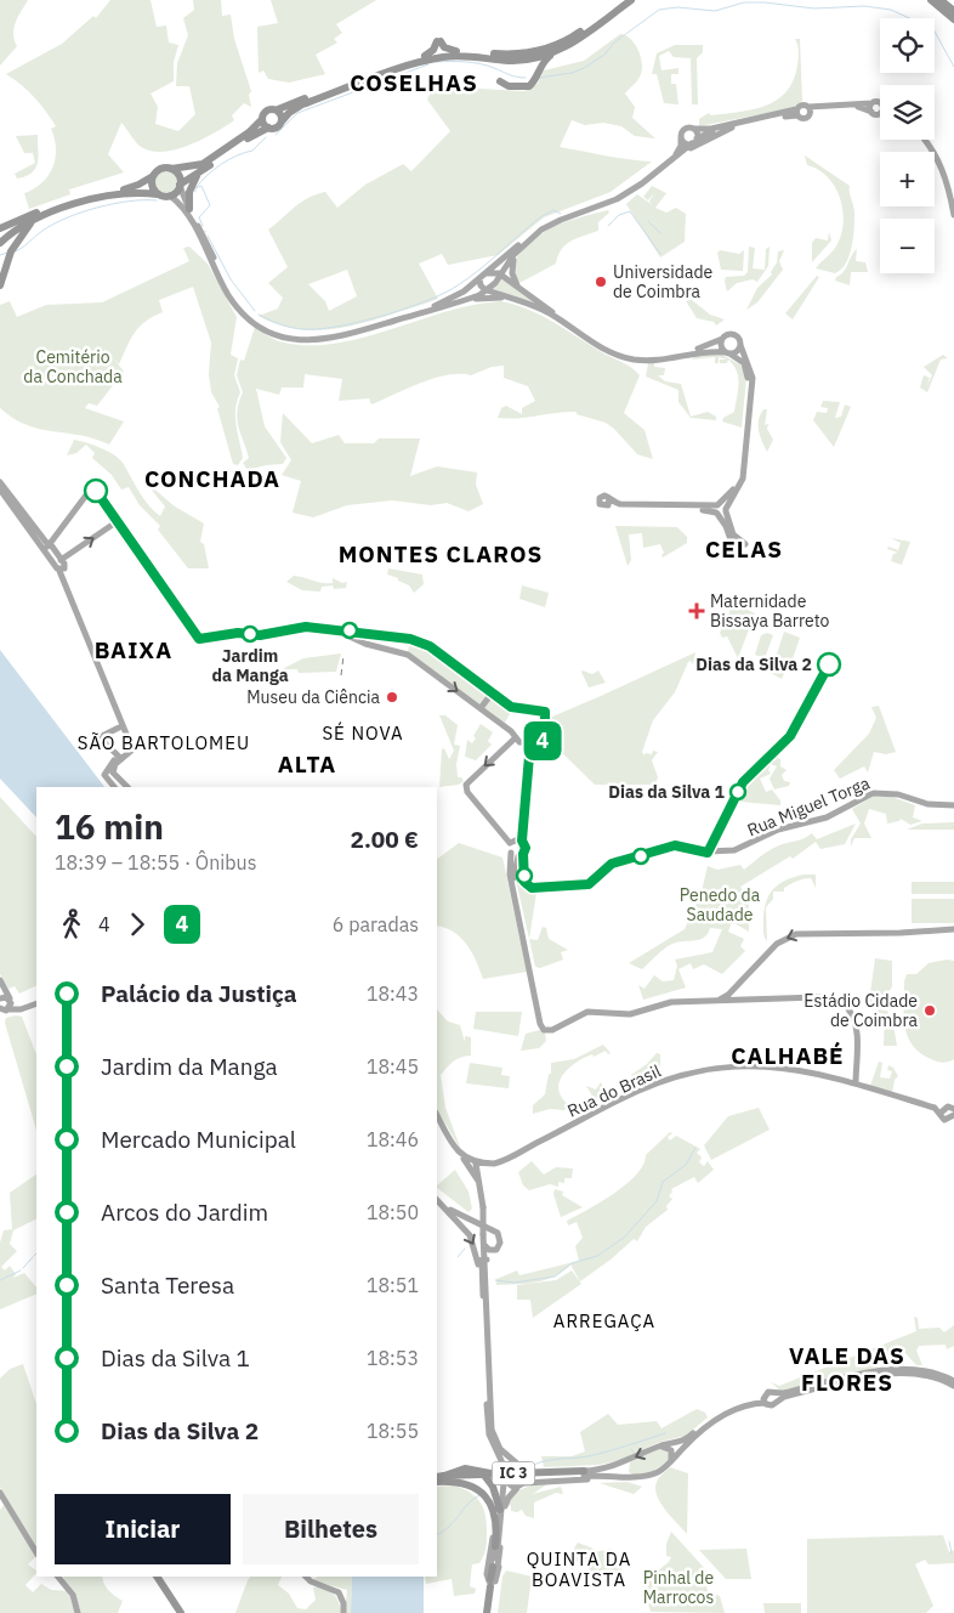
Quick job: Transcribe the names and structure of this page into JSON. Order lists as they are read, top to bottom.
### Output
{
  "streets": {
    "highway": ["IC 3"],
    "main road": ["Rua Miguel Torga", "Rua do Brasil"]
  },
  "districts": [
    "COSELHAS",
    "CONCHADA",
    "CELAS",
    "MONTES CLAROS",
    "BAIXA",
    "SÉ NOVA",
    "SÃO BARTOLOMEU",
    "ALTA",
    "CALHABÉ",
    "ARREGAÇA",
    "VALE DAS FLORES",
    "QUINTA DA BOAVISTA"
  ],
  "parks": ["Cemitério da Conchada", "Penedo da Saudade", "Pinhal de Marrocos"],
  "places": {
    "other": [
      "Universidade de Coimbra",
      "Jardim da Manga",
      "Dias da Silva 2",
      "Museu da Ciência",
      "Dias da Silva 1",
      "Estádio Cidade de Coimbra"
    ],
    "health": ["Maternidade Bissaya Barreto"]
  },
  "lines": ["bus line 4"],
  "page": {
    "on_map": "4",
    "map_buttons": ["+", "−"],
    "heading": ["16 min", "18:39 – 18:55 · Ônibus", "2.00 €"],
    "legs": ["4", "4", "6 paradas"],
    "list": [
      {
        "name": "Palácio da Justiça",
        "value": "18:43"
      },
      {
        "name": "Jardim da Manga",
        "value": "18:45"
      },
      {
        "name": "Mercado Municipal",
        "value": "18:46"
      },
      {
        "name": "Arcos do Jardim",
        "value": "18:50"
      },
      {
        "name": "Santa Teresa",
        "value": "18:51"
      },
      {
        "name": "Dias da Silva 1",
        "value": "18:53"
      },
      {
        "name": "Dias da Silva 2",
        "value": "18:55"
      }
    ],
    "buttons": ["Iniciar", "Bilhetes"]
  }
}
